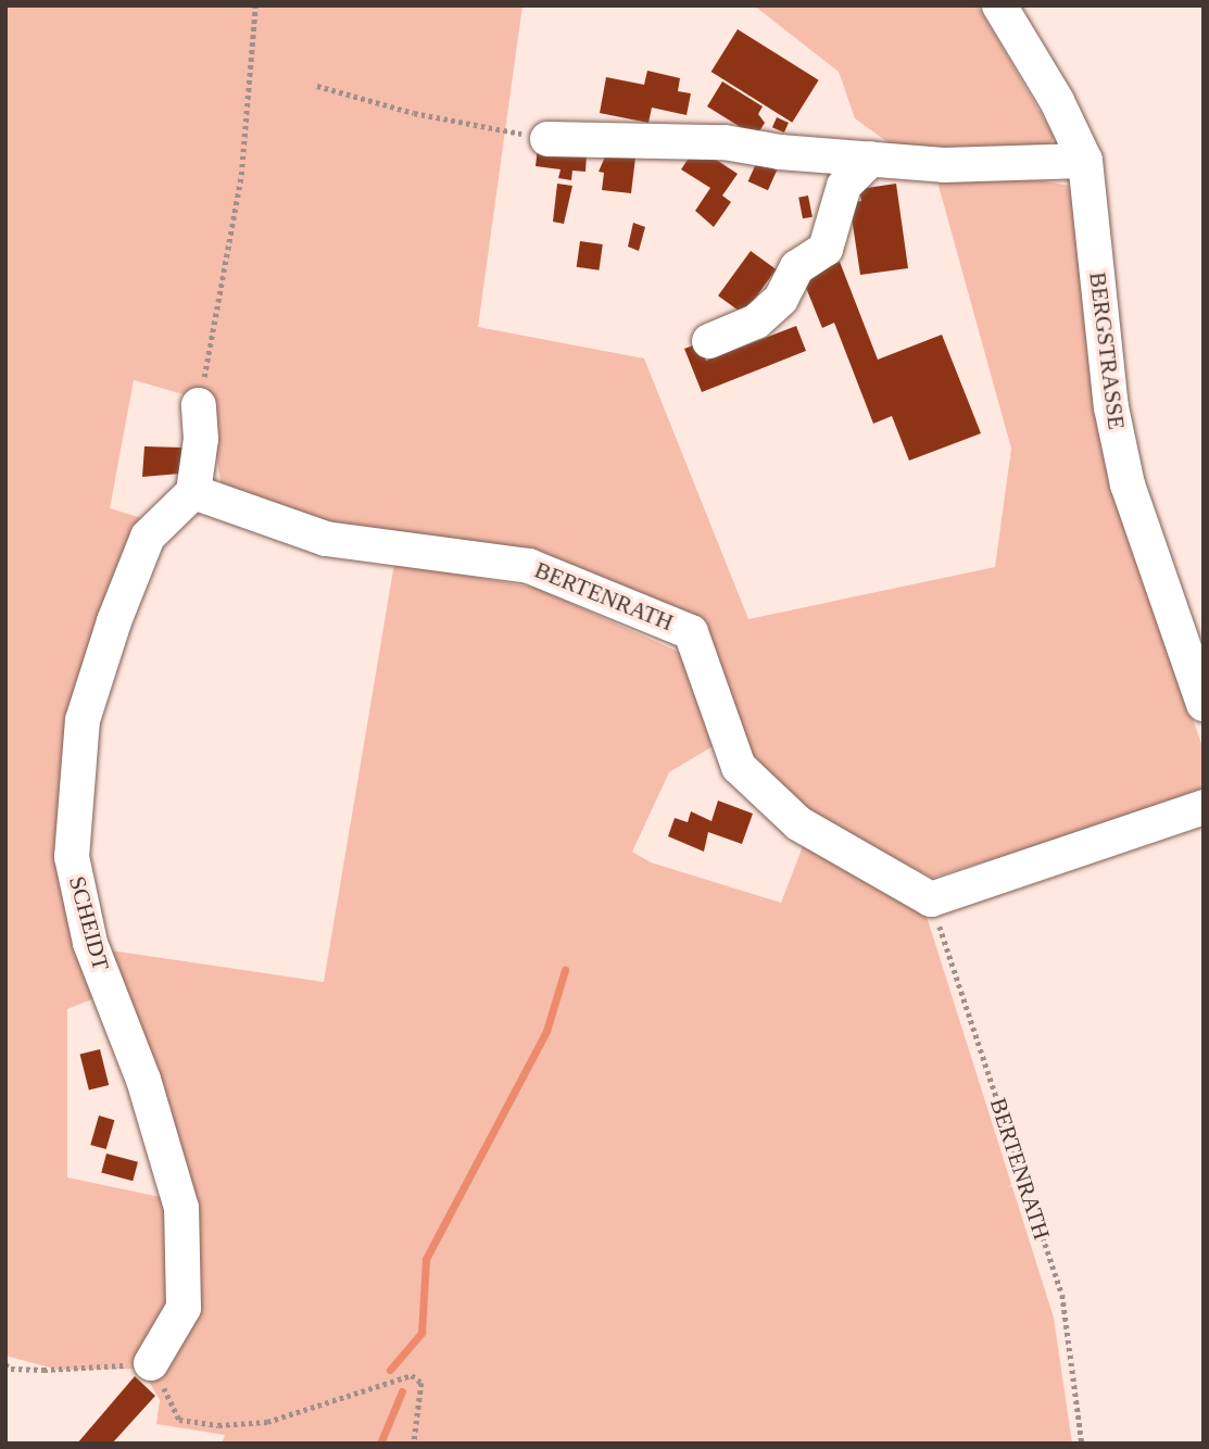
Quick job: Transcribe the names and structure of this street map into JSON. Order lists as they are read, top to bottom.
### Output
{
  "streets": {
    "street": ["BERGSTRASSE", "BERTENRATH", "SCHEIDT"]
  },
  "crossings": [
    ["BERTENRATH", "SCHEIDT"]
  ]
}
